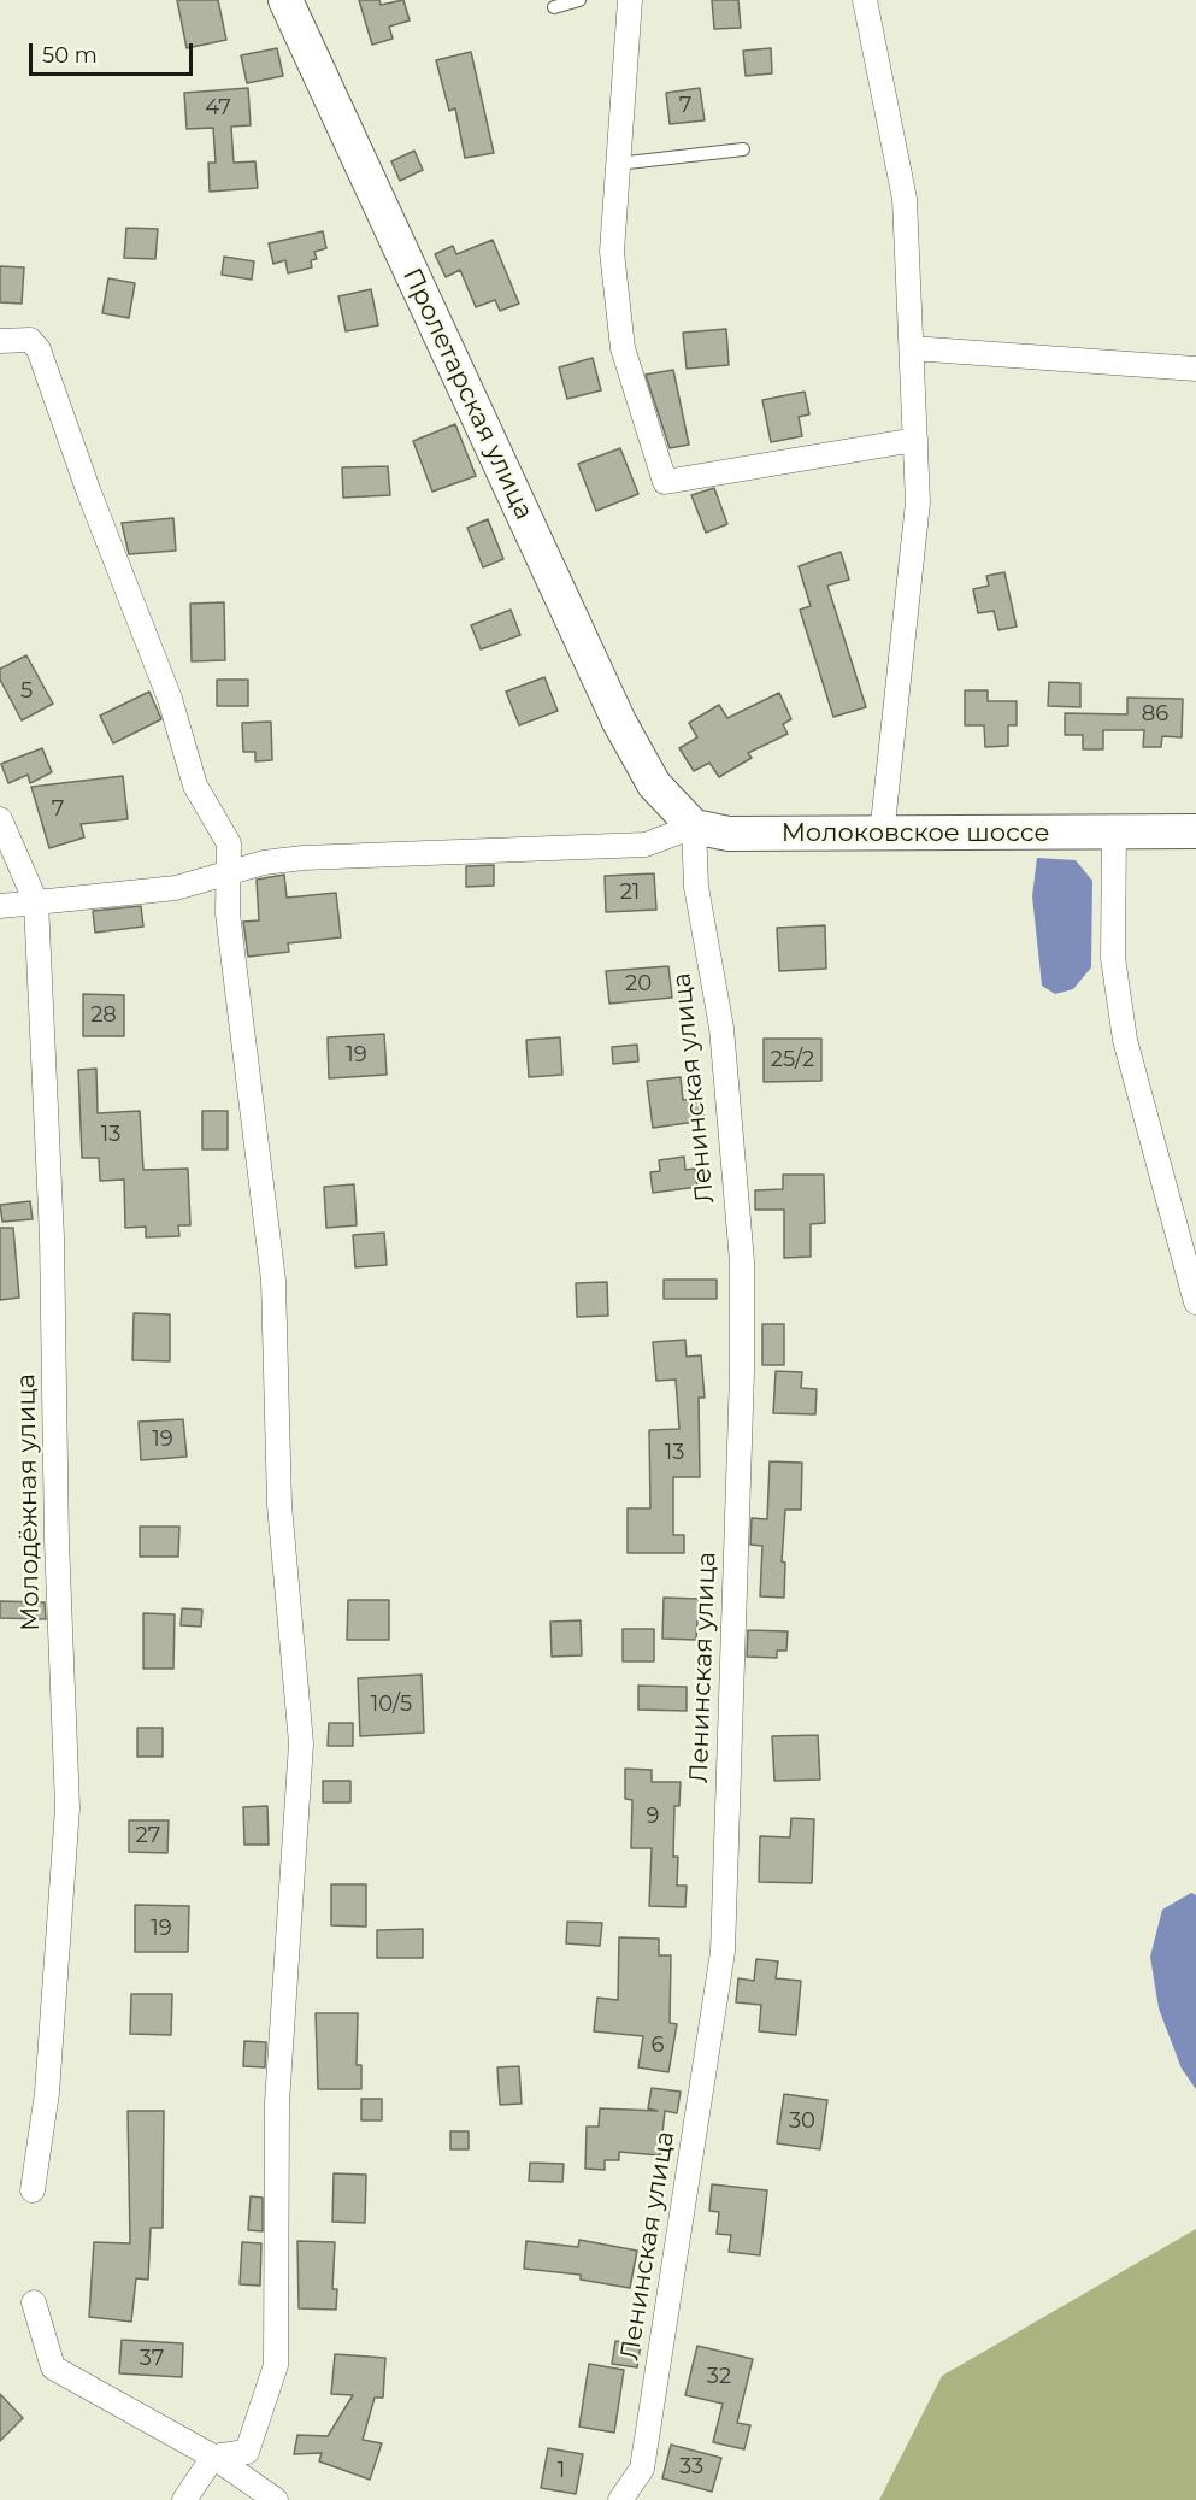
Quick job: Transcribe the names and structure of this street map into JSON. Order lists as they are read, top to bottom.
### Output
{
  "streets": {
    "main road": ["Пролетарская улица", "Молоковское шоссе"],
    "street": ["Ленинская улица", "Молодёжная улица"]
  },
  "crossings": [
    ["Пролетарская улица", "Молоковское шоссе"],
    ["Пролетарская улица", "Ленинская улица"],
    ["Молоковское шоссе", "Ленинская улица"]
  ],
  "house_numbers": [
    "7",
    "47",
    "5",
    "86",
    "7",
    "21",
    "20",
    "28",
    "19",
    "25/2",
    "13",
    "19",
    "13",
    "10/5",
    "9",
    "27",
    "19",
    "6",
    "30",
    "37",
    "32",
    "33",
    "1"
  ],
  "scale_bar": "50 m"
}
